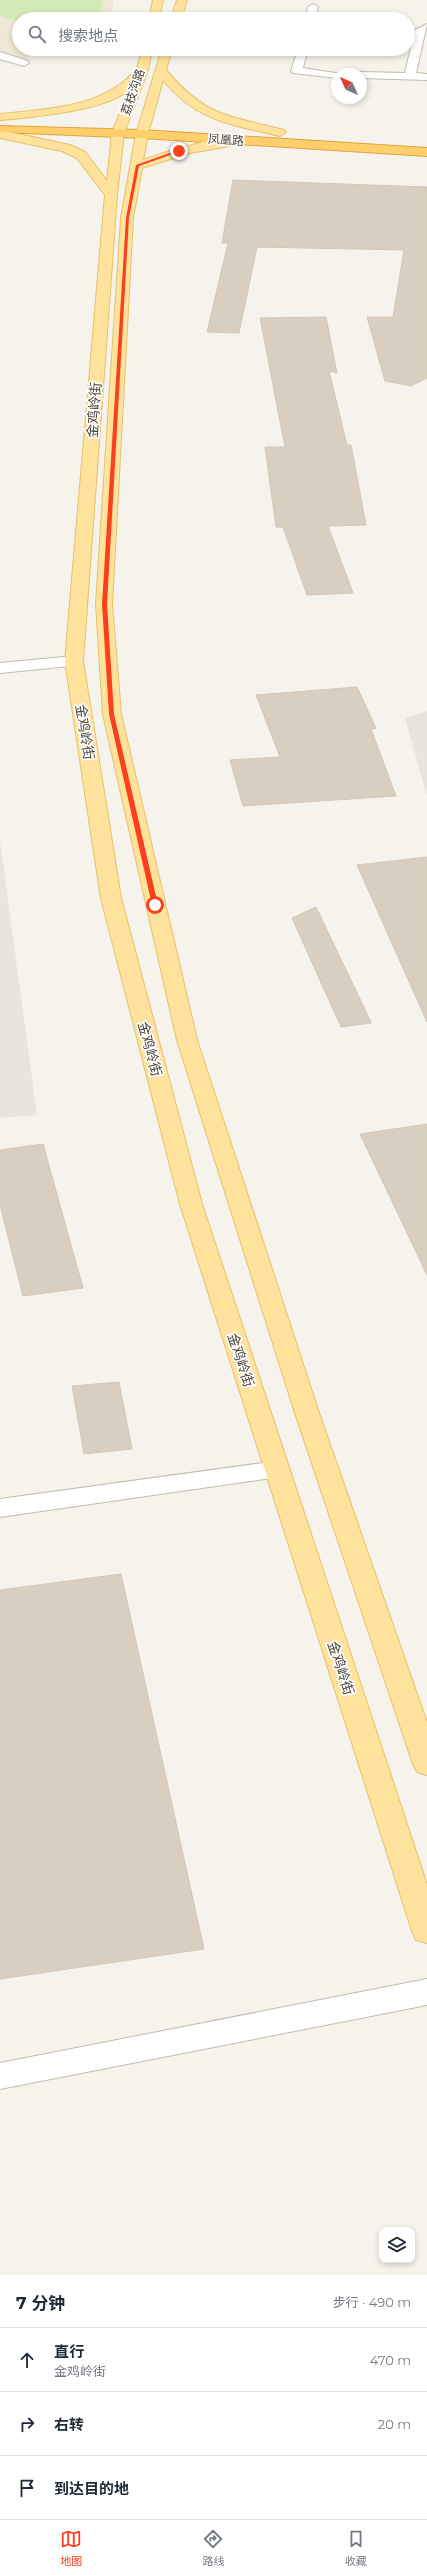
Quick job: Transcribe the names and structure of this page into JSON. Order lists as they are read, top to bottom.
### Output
{
  "streets": {
    "highway": ["凤凰路"],
    "main road": ["荔枝沟路", "金鸡岭街"]
  },
  "crossings": [
    ["荔枝沟路", "凤凰路"],
    ["荔枝沟路", "金鸡岭街"],
    ["凤凰路", "金鸡岭街"]
  ],
  "north": "top left",
  "page": {
    "search": "搜索地点",
    "heading": ["7 分钟", "步行 · 490 m"],
    "list": [
      ["直行", "金鸡岭街", "470 m"],
      ["右转", "20 m"],
      "到达目的地"
    ],
    "nav": ["地图", "路线", "收藏"]
  }
}
